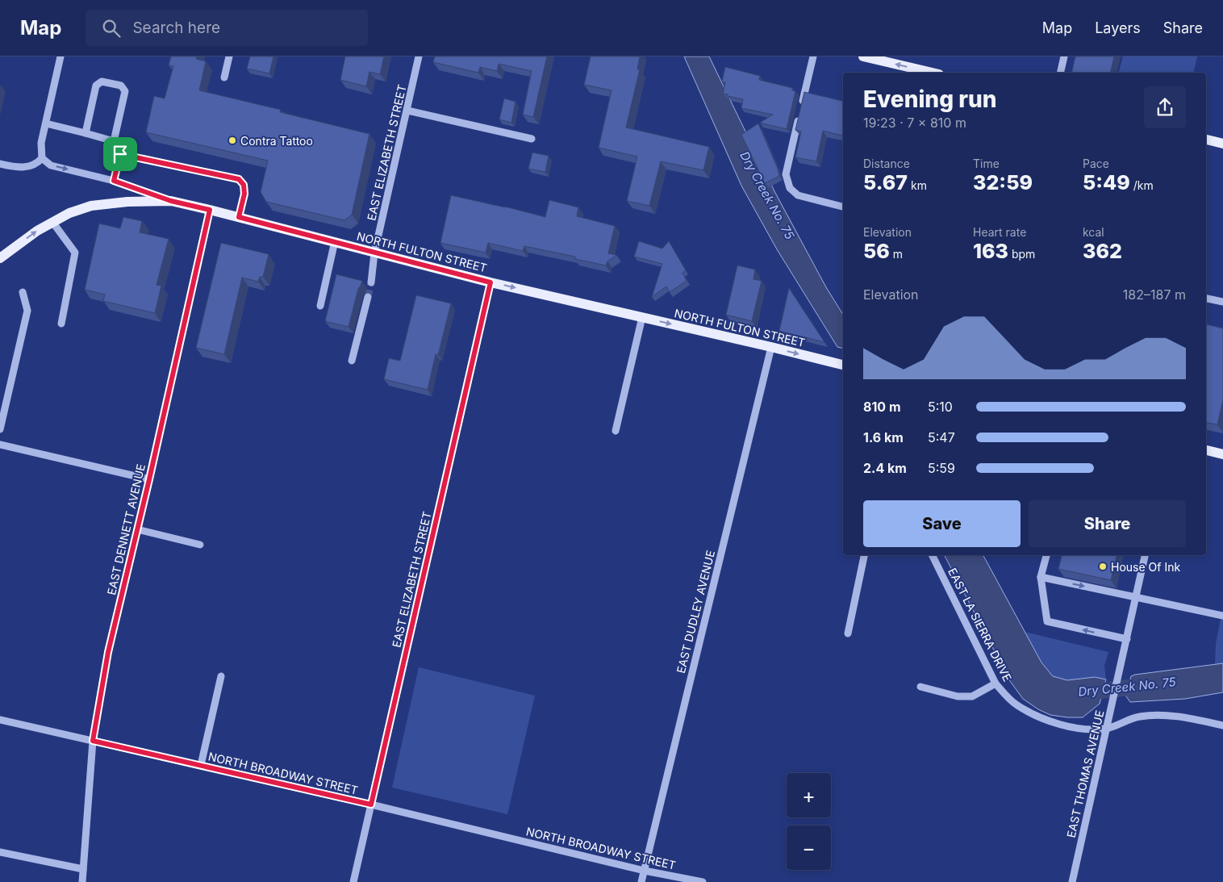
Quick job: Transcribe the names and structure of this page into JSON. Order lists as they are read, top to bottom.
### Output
{
  "streets": {
    "main road": ["NORTH FULTON STREET"],
    "street": [
      "EAST ELIZABETH STREET",
      "EAST DENNETT AVENUE",
      "EAST DUDLEY AVENUE",
      "EAST LA SIERRA DRIVE",
      "NORTH BROADWAY STREET",
      "EAST THOMAS AVENUE"
    ]
  },
  "crossings": [
    ["EAST ELIZABETH STREET", "NORTH FULTON STREET"],
    ["EAST ELIZABETH STREET", "NORTH BROADWAY STREET"],
    ["NORTH FULTON STREET", "EAST DENNETT AVENUE"],
    ["NORTH FULTON STREET", "EAST DUDLEY AVENUE"],
    ["EAST DENNETT AVENUE", "NORTH BROADWAY STREET"],
    ["EAST DUDLEY AVENUE", "NORTH BROADWAY STREET"],
    ["EAST LA SIERRA DRIVE", "EAST THOMAS AVENUE"]
  ],
  "one_way": ["NORTH FULTON STREET"],
  "water": ["Dry Creek No. 75"],
  "places": ["Contra Tattoo", "House Of Ink"],
  "page": {
    "header": "Map",
    "search": "Search here",
    "nav": ["Map", "Layers", "Share"],
    "heading": ["Evening run", "19:23 · 7 × 810 m"],
    "stats": [
      ["Distance", "5.67 km"],
      ["Time", "32:59"],
      ["Pace", "5:49 /km"],
      ["Elevation", "56 m"],
      ["Heart rate", "163 bpm"],
      ["kcal", "362"]
    ],
    "chart": ["Elevation", "182–187 m"],
    "list": [
      {
        "name": "810 m",
        "note": "5:10"
      },
      {
        "name": "1.6 km",
        "note": "5:47"
      },
      {
        "name": "2.4 km",
        "note": "5:59"
      }
    ],
    "buttons": ["Save", "Share"],
    "map_buttons": ["+", "−"]
  }
}
